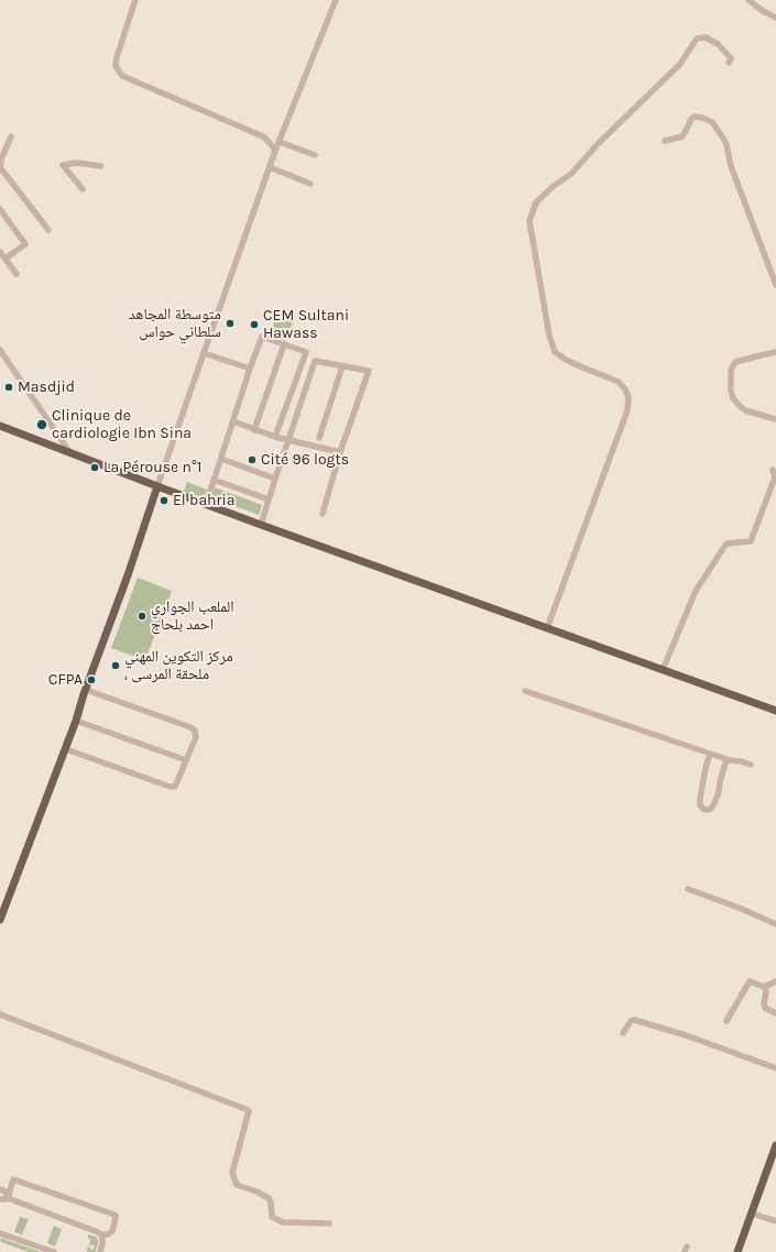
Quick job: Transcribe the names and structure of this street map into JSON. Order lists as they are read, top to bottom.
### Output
{
  "places": [
    "متوسطة المجاهد سلطاني حواس",
    "CEM Sultani Hawass",
    "Masdjid",
    "Clinique de cardiologie Ibn Sina",
    "Cité 96 logts",
    "La Pérouse n°1",
    "El bahria",
    "الملعب الجواري احمد بلحاج",
    "مركز التكوين المهني ، ملحقة المرسى",
    "CFPA"
  ]
}
